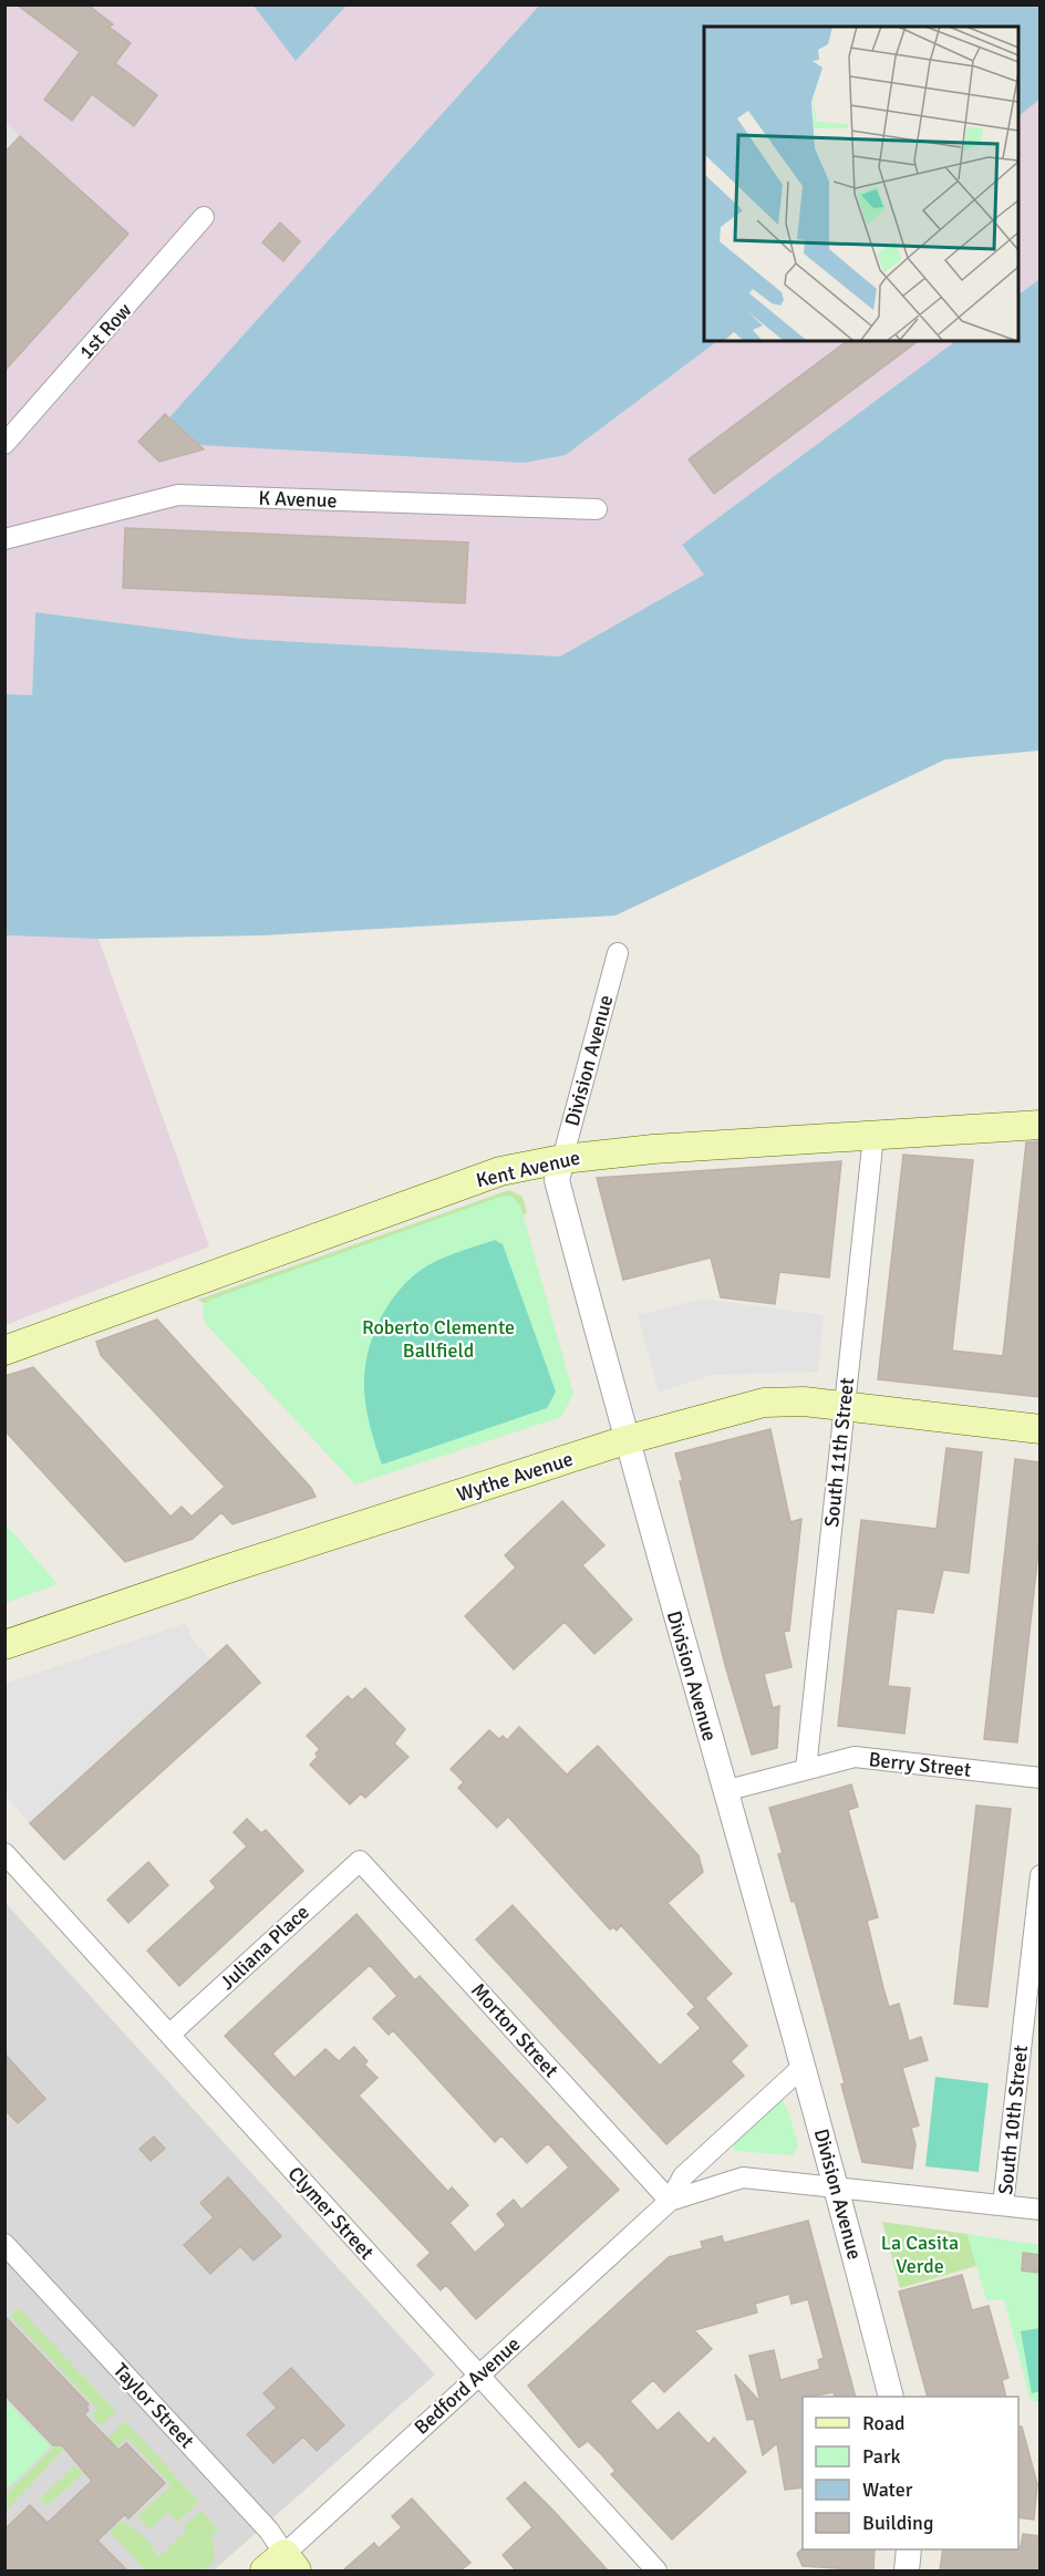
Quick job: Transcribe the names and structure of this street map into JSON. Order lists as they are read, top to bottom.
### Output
{
  "streets": {
    "main road": ["Kent Avenue", "Wythe Avenue"],
    "street": [
      "1st Row",
      "K Avenue",
      "Division Avenue",
      "South 11th Street",
      "Berry Street",
      "Juliana Place",
      "Morton Street",
      "South 10th Street",
      "Clymer Street",
      "Bedford Avenue",
      "Taylor Street"
    ]
  },
  "crossings": [
    ["Division Avenue", "Kent Avenue"],
    ["Division Avenue", "Wythe Avenue"],
    ["Division Avenue", "Berry Street"],
    ["Division Avenue", "Bedford Avenue"],
    ["Kent Avenue", "South 11th Street"],
    ["South 11th Street", "Wythe Avenue"],
    ["South 11th Street", "Berry Street"],
    ["Juliana Place", "Morton Street"],
    ["Juliana Place", "Clymer Street"],
    ["Morton Street", "Bedford Avenue"],
    ["South 10th Street", "Bedford Avenue"],
    ["Clymer Street", "Bedford Avenue"],
    ["Bedford Avenue", "Taylor Street"]
  ],
  "parks": ["Roberto Clemente Ballfield", "La Casita Verde"],
  "legend": [
    "Road",
    "Park",
    "Water",
    "Building"
  ]
}
